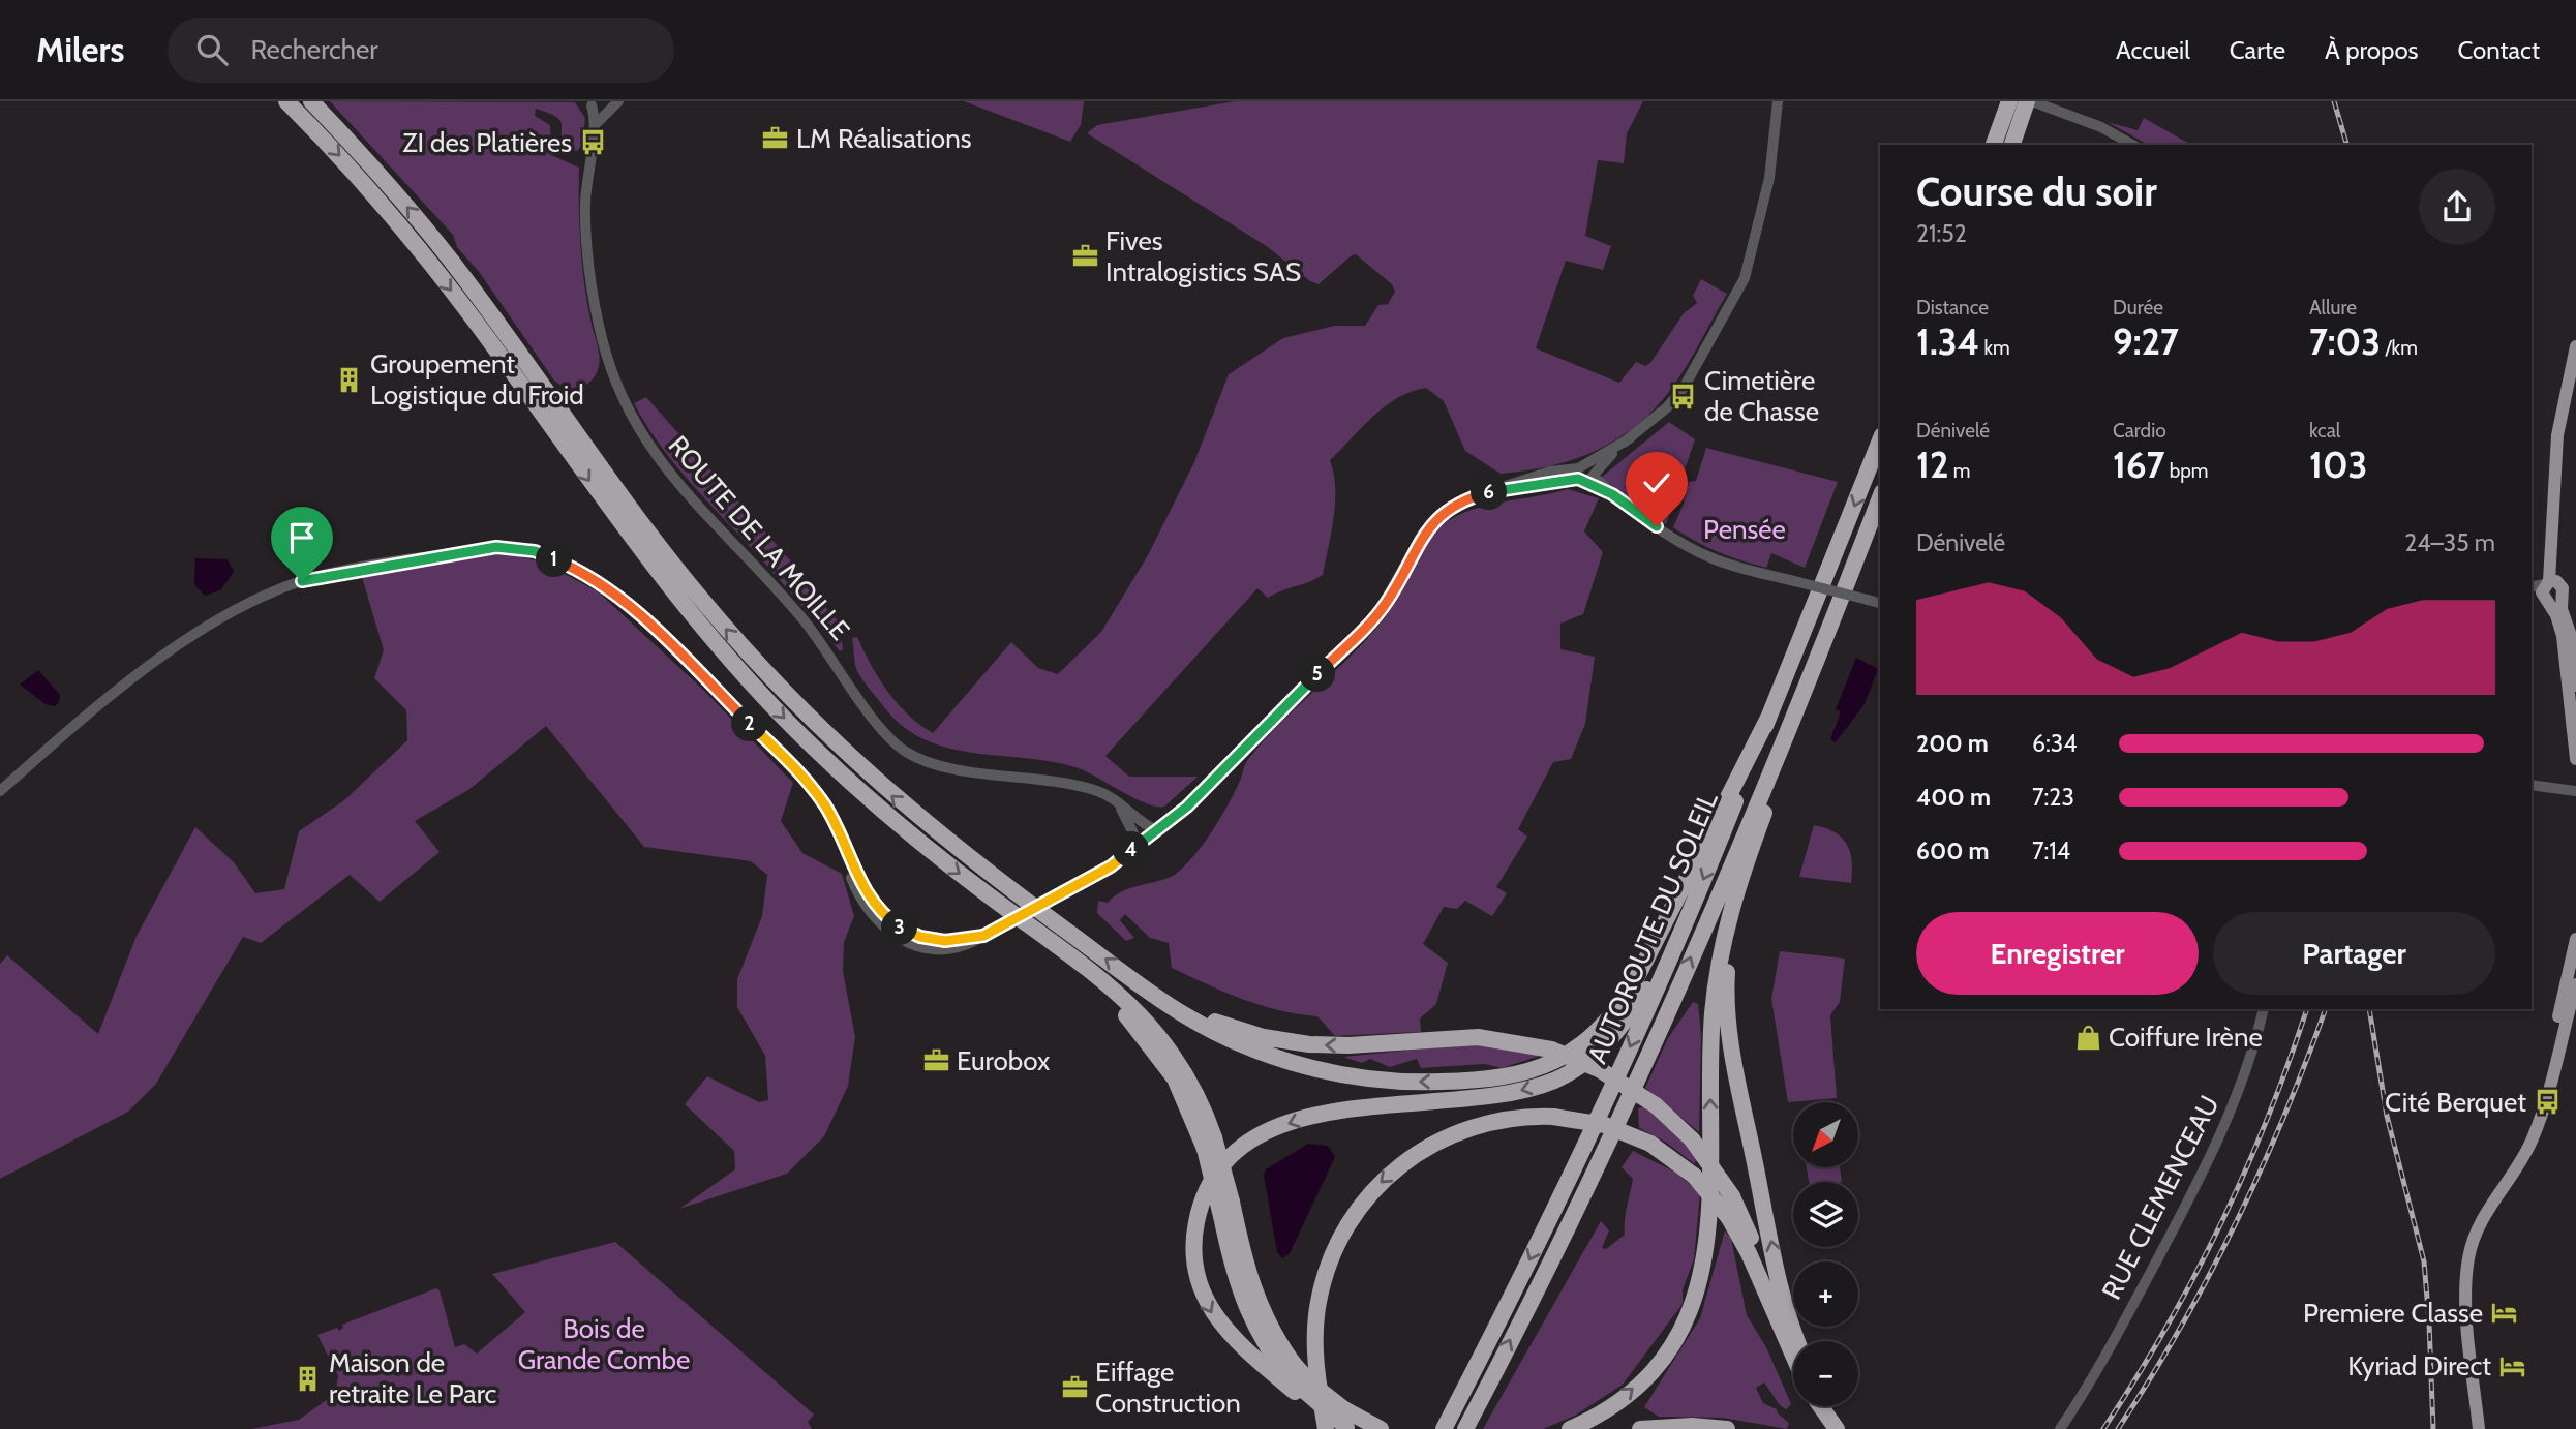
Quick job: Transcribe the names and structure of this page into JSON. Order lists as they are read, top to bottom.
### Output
{
  "streets": {
    "highway": ["AUTOROUTE DU SOLEIL"],
    "street": ["ROUTE DE LA MOILLE", "RUE CLEMENCEAU"]
  },
  "parks": ["Pensée", "Bois de Grande Combe"],
  "places": {
    "office": [
      "LM Réalisations",
      "Fives Intralogistics SAS",
      "Eurobox",
      "Eiffage Construction"
    ],
    "bus stop": ["ZI des Platières", "Cimetière de Chasse", "Cité Berquet"],
    "building": ["Groupement Logistique du Froid", "Maison de retraite Le Parc"],
    "shop": ["Coiffure Irène"],
    "hotel": ["Premiere Classe", "Kyriad Direct"]
  },
  "north": "bottom left",
  "page": {
    "header": "Milers",
    "search": "Rechercher",
    "nav": [
      "Accueil",
      "Carte",
      "À propos",
      "Contact"
    ],
    "heading": ["Course du soir", "21:52"],
    "stats": [
      ["Distance", "1.34 km"],
      ["Durée", "9:27"],
      ["Allure", "7:03 /km"],
      ["Dénivelé", "12 m"],
      ["Cardio", "167 bpm"],
      ["kcal", "103"]
    ],
    "pins": [
      "6",
      "1",
      "5",
      "2",
      "4",
      "3"
    ],
    "chart": ["Dénivelé", "24–35 m"],
    "list": [
      {
        "name": "200 m",
        "note": "6:34"
      },
      {
        "name": "400 m",
        "note": "7:23"
      },
      {
        "name": "600 m",
        "note": "7:14"
      }
    ],
    "buttons": ["Enregistrer", "Partager"],
    "map_buttons": ["+", "−"]
  }
}
